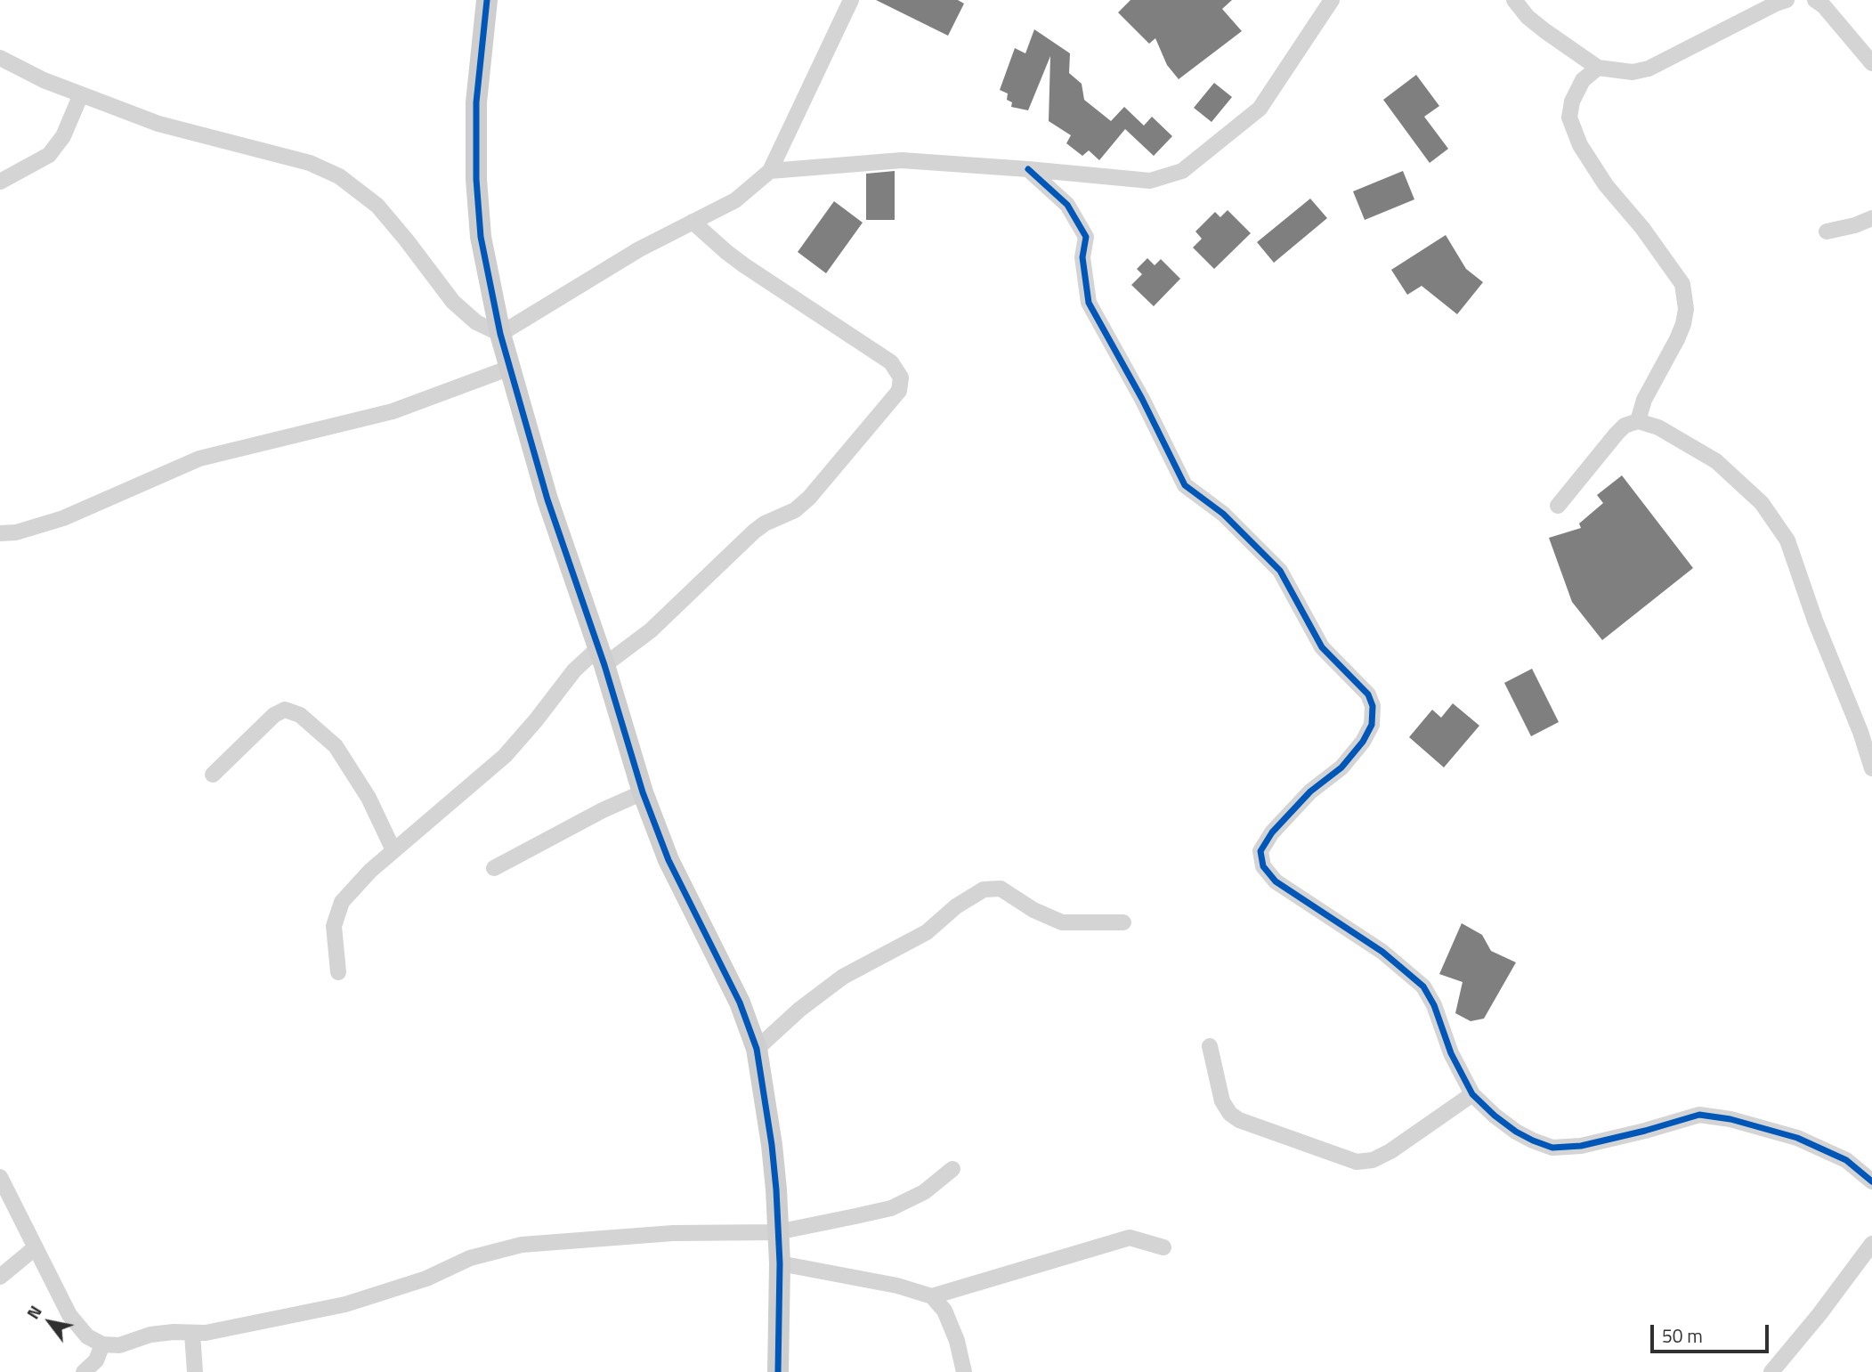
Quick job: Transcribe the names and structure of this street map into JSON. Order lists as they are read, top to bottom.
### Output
{
  "scale_bar": "50 m",
  "north": "top left"
}
